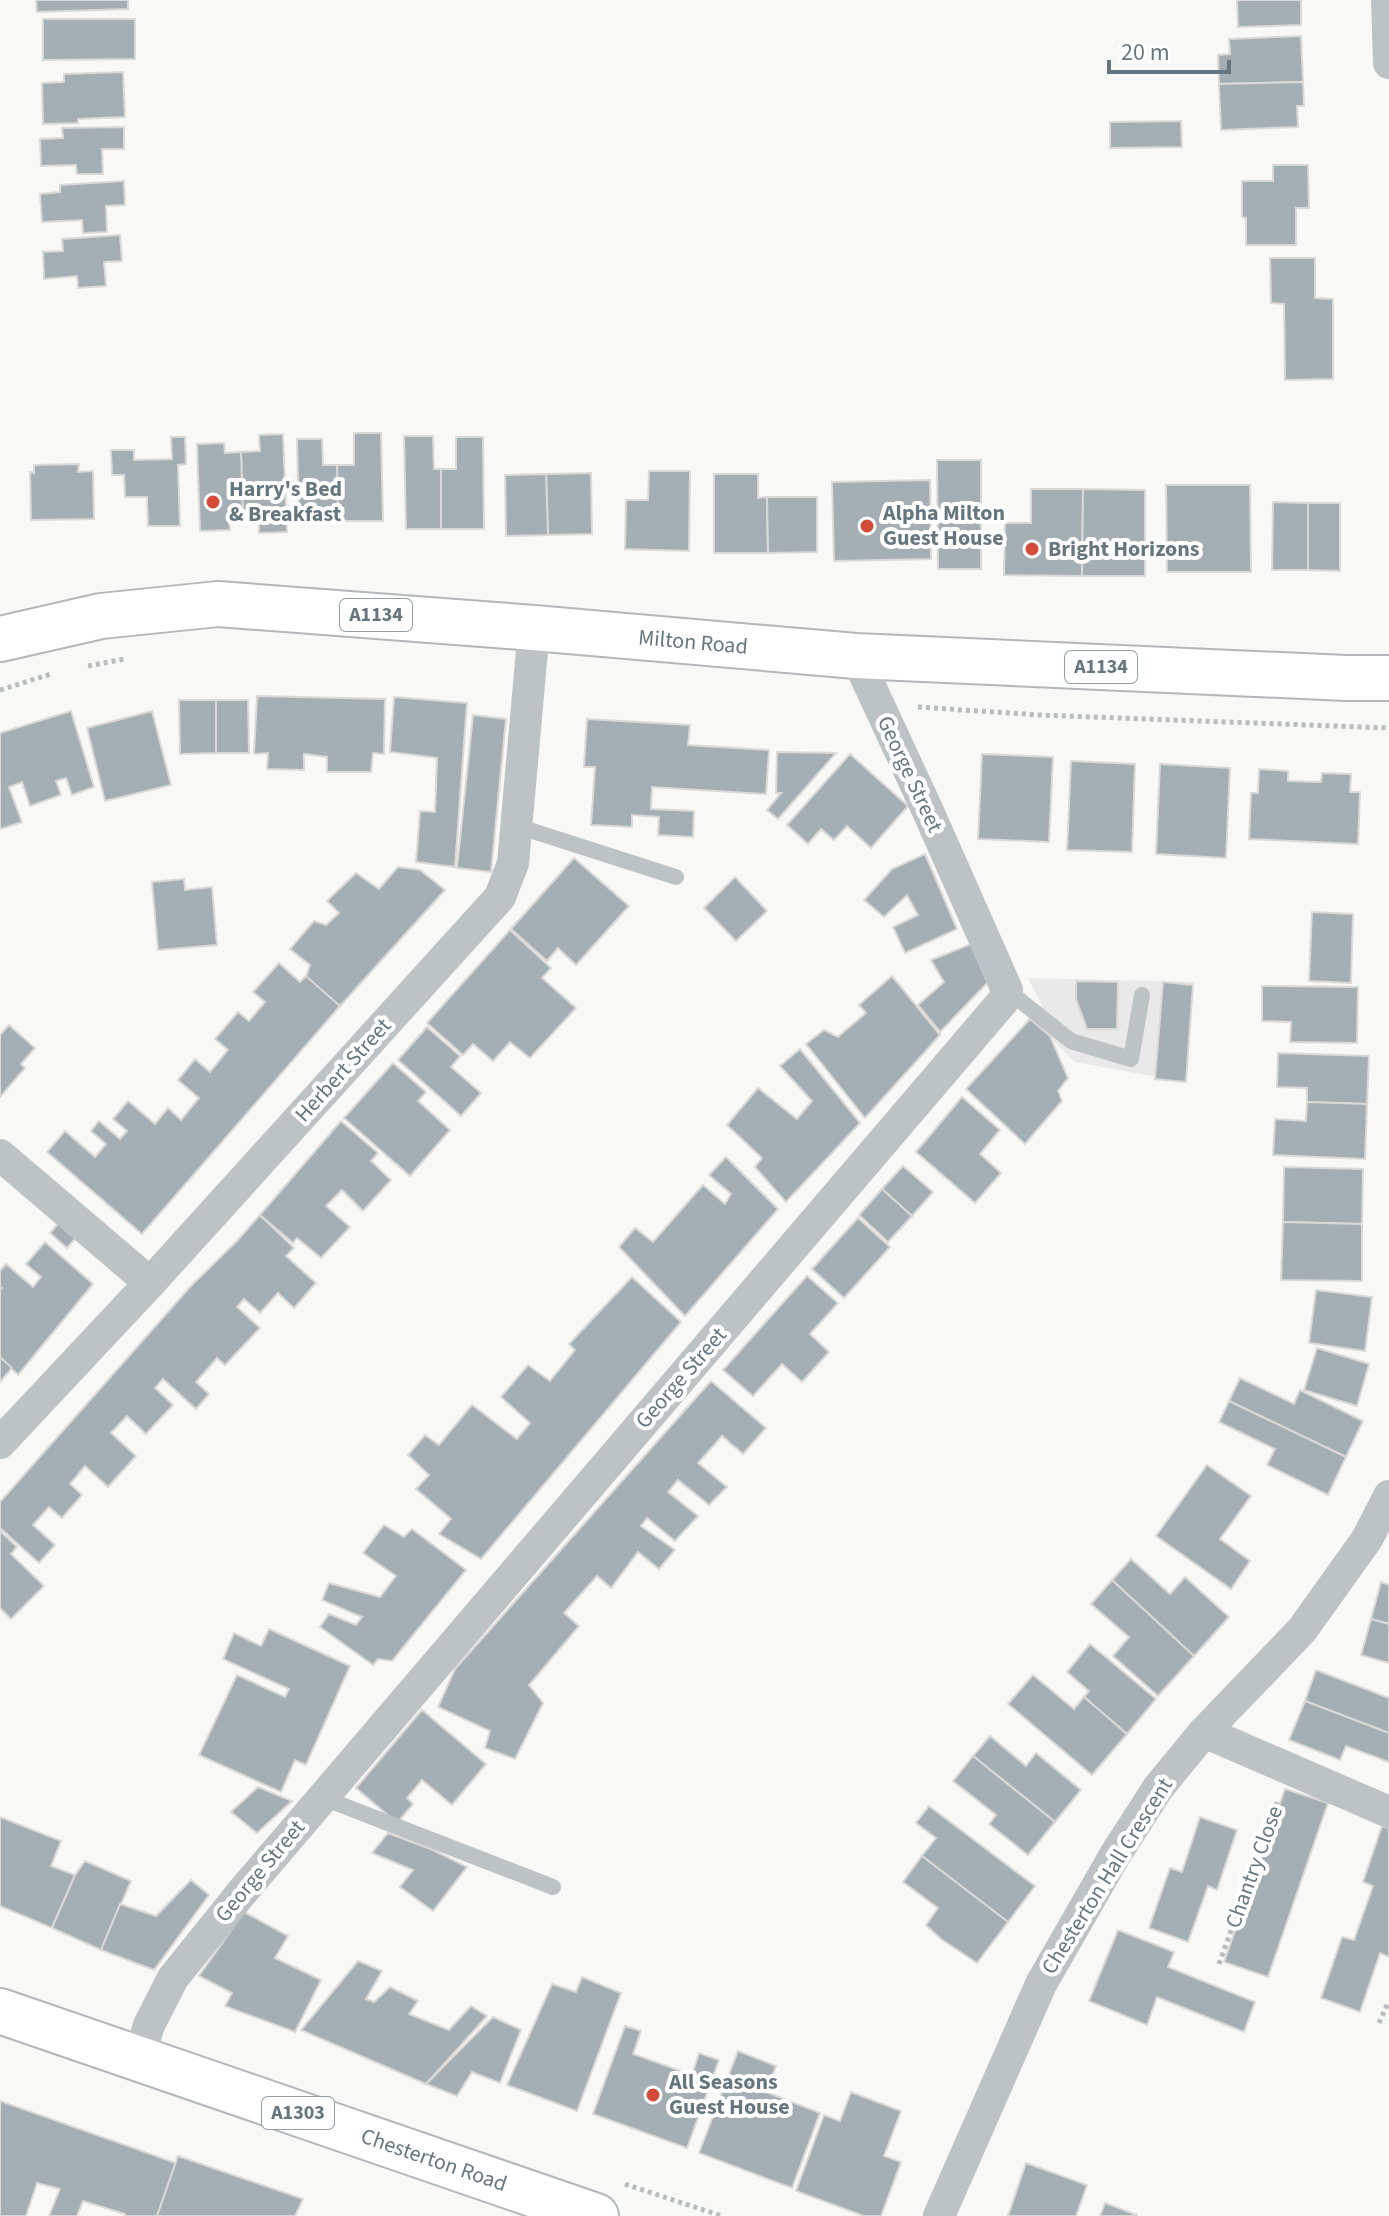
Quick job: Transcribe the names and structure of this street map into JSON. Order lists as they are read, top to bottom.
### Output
{
  "streets": {
    "main road": [
      "A1134",
      "Milton Road",
      "A1303",
      "Chesterton Road"
    ],
    "street": ["George Street", "Herbert Street", "Chesterton Hall Crescent"],
    "path": ["Chantry Close"]
  },
  "crossings": [
    ["Milton Road", "George Street"],
    ["Milton Road", "Herbert Street"],
    ["George Street", "Chesterton Road"]
  ],
  "places": [
    "Harry's Bed & Breakfast",
    "Alpha Milton Guest House",
    "Bright Horizons",
    "All Seasons Guest House"
  ],
  "scale_bar": "20 m"
}
